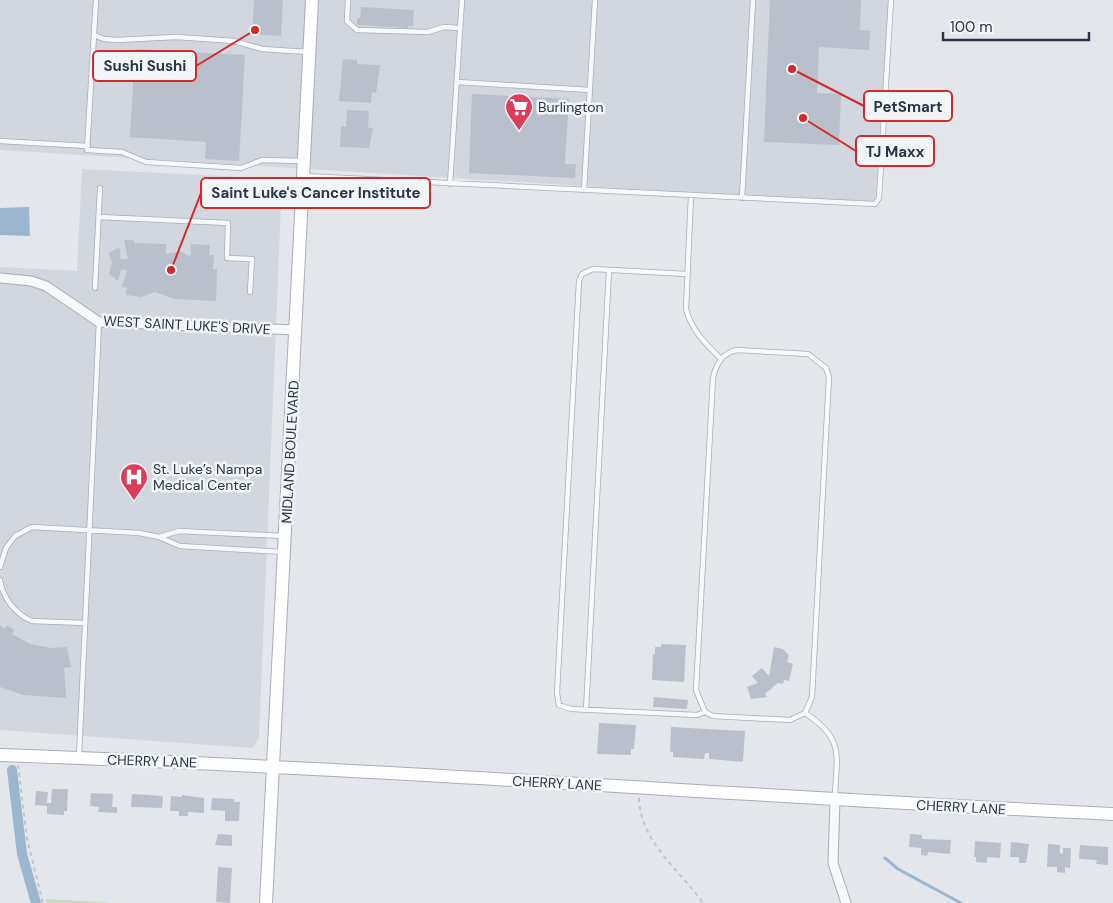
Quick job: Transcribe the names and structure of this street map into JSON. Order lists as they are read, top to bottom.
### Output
{
  "streets": {
    "main road": ["MIDLAND BOULEVARD", "CHERRY LANE"],
    "street": ["WEST SAINT LUKE'S DRIVE"]
  },
  "crossings": [
    ["WEST SAINT LUKE'S DRIVE", "MIDLAND BOULEVARD"],
    ["MIDLAND BOULEVARD", "CHERRY LANE"]
  ],
  "places": {
    "other": [
      "Sushi Sushi",
      "PetSmart",
      "TJ Maxx",
      "Saint Luke's Cancer Institute"
    ],
    "supermarket": ["Burlington"],
    "hospital": ["St. Luke’s Nampa Medical Center"]
  },
  "scale_bar": "100 m"
}
